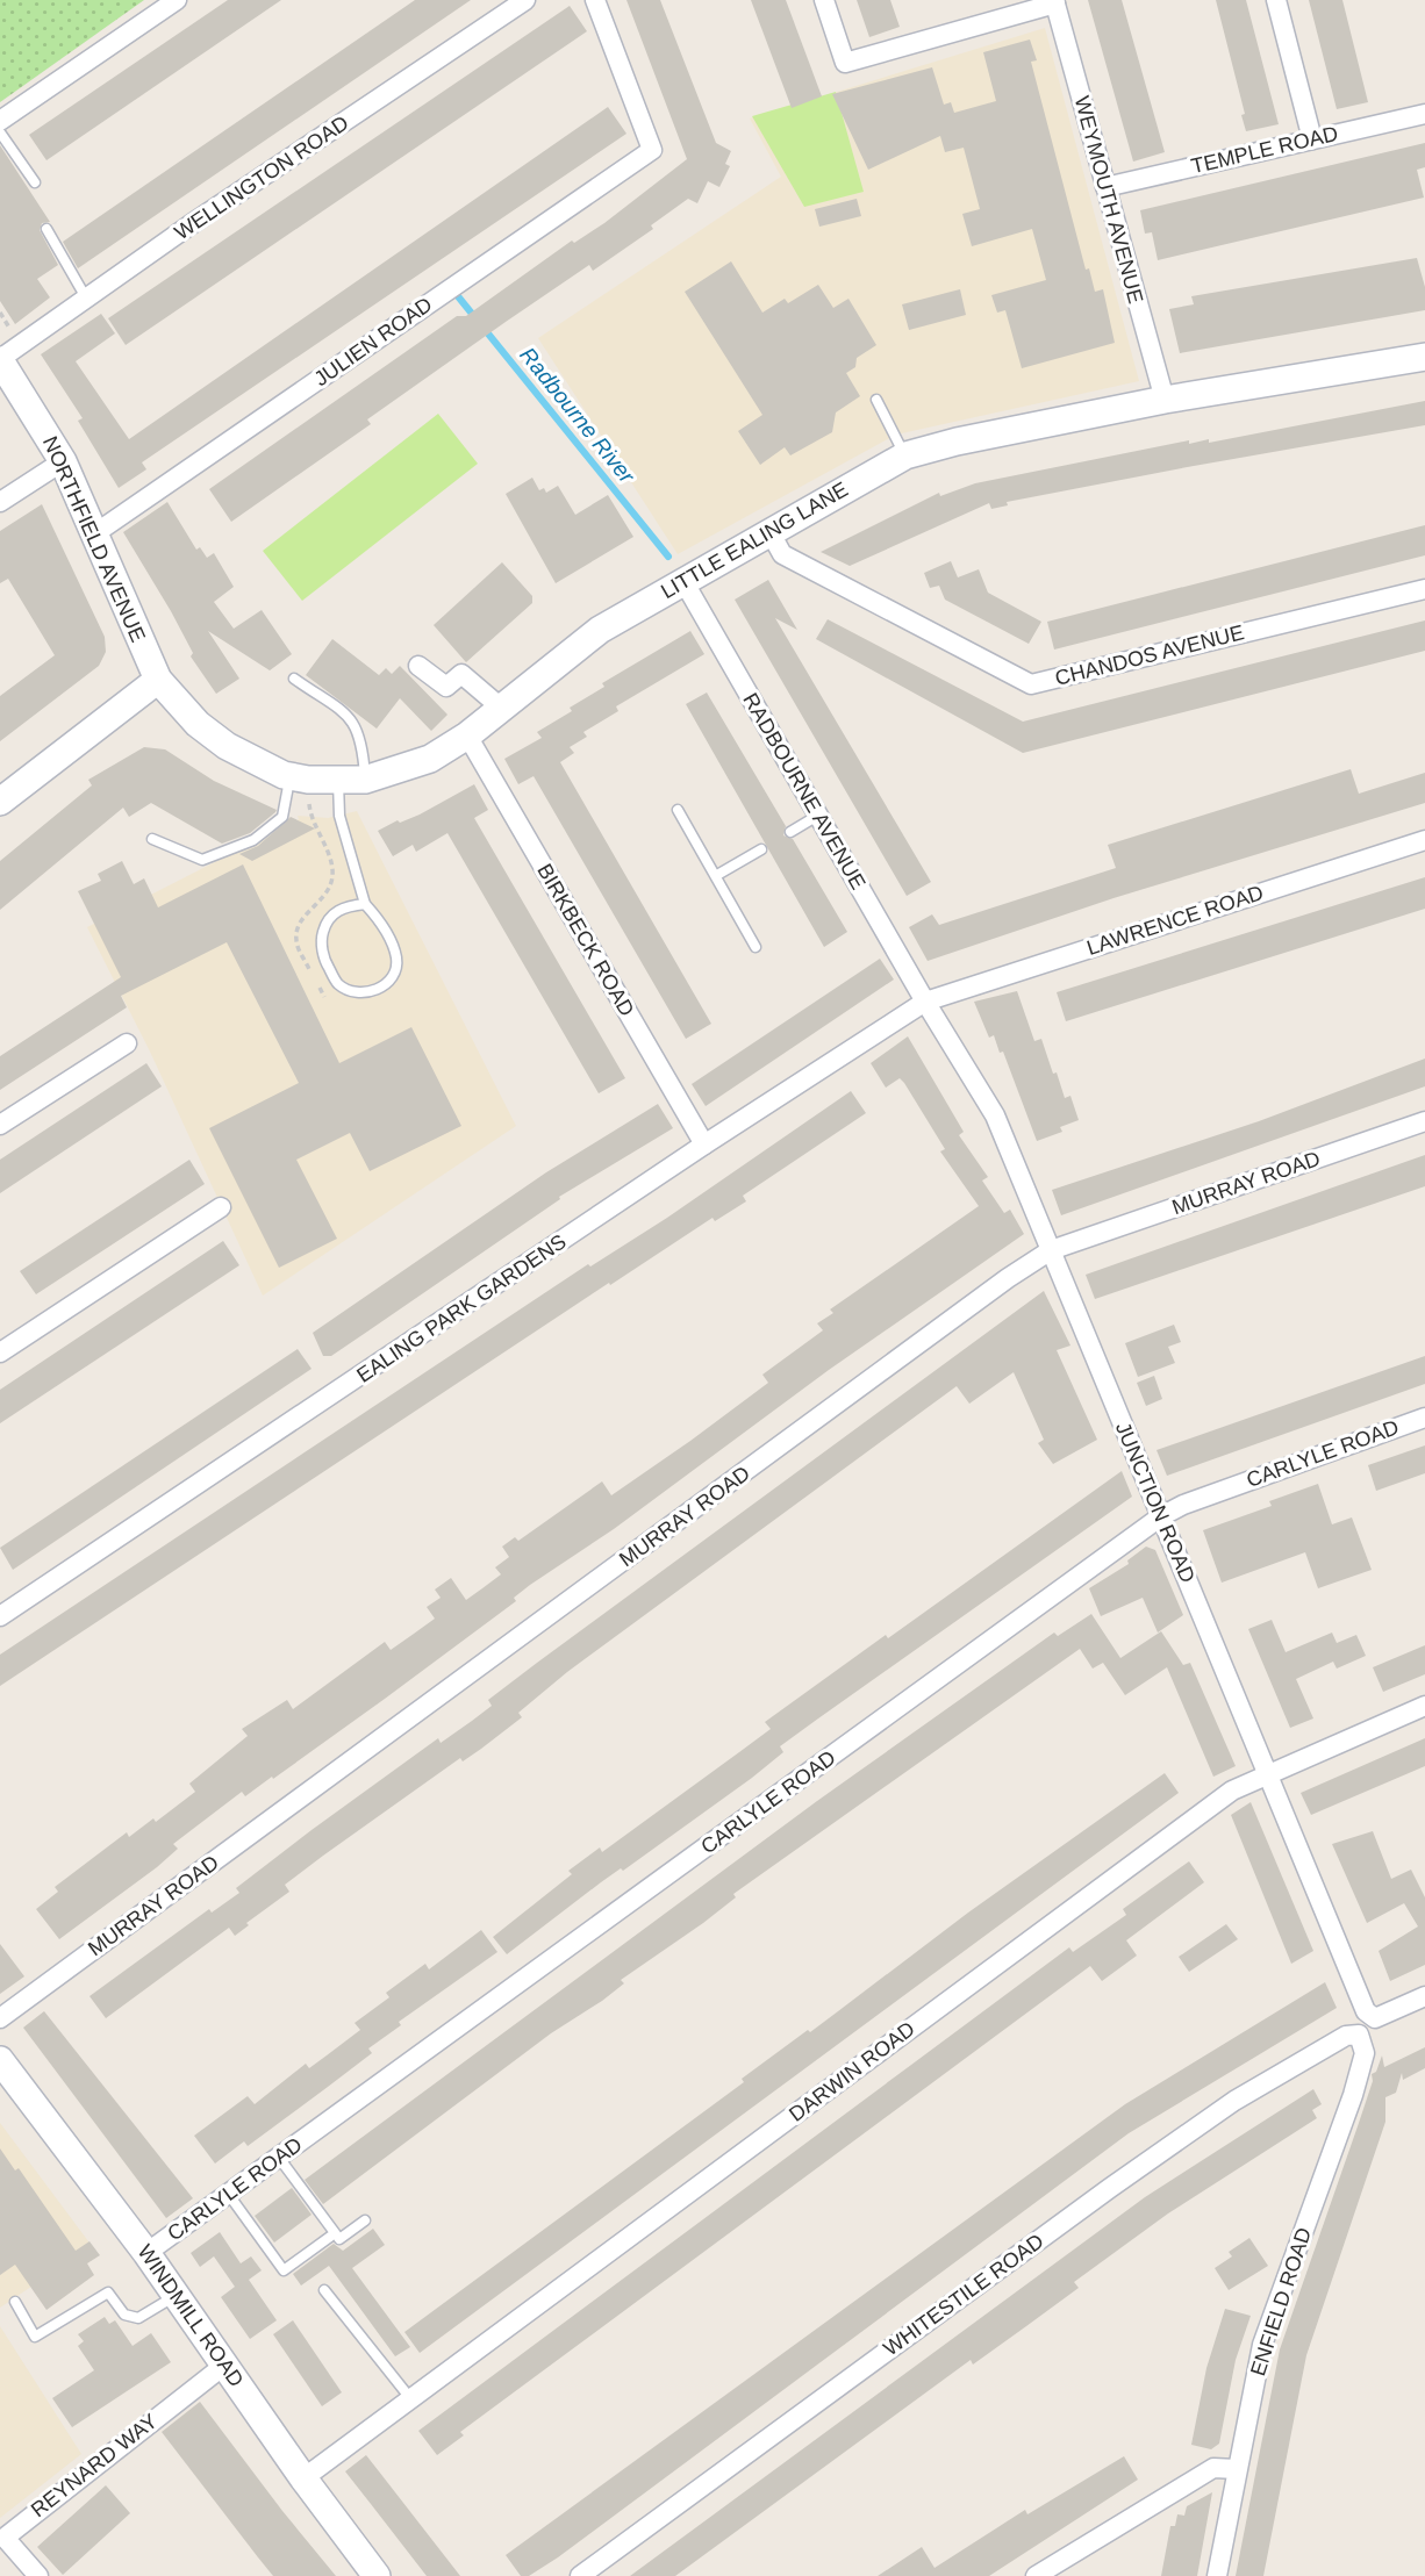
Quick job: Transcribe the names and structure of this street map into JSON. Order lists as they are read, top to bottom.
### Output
{
  "streets": {
    "main road": ["NORTHFIELD AVENUE", "LITTLE EALING LANE", "WINDMILL ROAD"],
    "street": [
      "TEMPLE ROAD",
      "WELLINGTON ROAD",
      "WEYMOUTH AVENUE",
      "JULIEN ROAD",
      "CHANDOS AVENUE",
      "RADBOURNE AVENUE",
      "LAWRENCE ROAD",
      "BIRKBECK ROAD",
      "MURRAY ROAD",
      "EALING PARK GARDENS",
      "CARLYLE ROAD",
      "JUNCTION ROAD",
      "DARWIN ROAD",
      "WHITESTILE ROAD",
      "ENFIELD ROAD",
      "REYNARD WAY"
    ]
  },
  "crossings": [
    ["TEMPLE ROAD", "WEYMOUTH AVENUE"],
    ["WELLINGTON ROAD", "NORTHFIELD AVENUE"],
    ["WEYMOUTH AVENUE", "LITTLE EALING LANE"],
    ["JULIEN ROAD", "NORTHFIELD AVENUE"],
    ["NORTHFIELD AVENUE", "LITTLE EALING LANE"],
    ["LITTLE EALING LANE", "CHANDOS AVENUE"],
    ["LITTLE EALING LANE", "RADBOURNE AVENUE"],
    ["LITTLE EALING LANE", "BIRKBECK ROAD"],
    ["RADBOURNE AVENUE", "LAWRENCE ROAD"],
    ["RADBOURNE AVENUE", "EALING PARK GARDENS"],
    ["RADBOURNE AVENUE", "JUNCTION ROAD"],
    ["LAWRENCE ROAD", "EALING PARK GARDENS"],
    ["LAWRENCE ROAD", "JUNCTION ROAD"],
    ["BIRKBECK ROAD", "EALING PARK GARDENS"],
    ["MURRAY ROAD", "JUNCTION ROAD"],
    ["EALING PARK GARDENS", "JUNCTION ROAD"],
    ["CARLYLE ROAD", "JUNCTION ROAD"],
    ["CARLYLE ROAD", "WINDMILL ROAD"],
    ["JUNCTION ROAD", "DARWIN ROAD"],
    ["DARWIN ROAD", "WINDMILL ROAD"],
    ["WHITESTILE ROAD", "ENFIELD ROAD"],
    ["WINDMILL ROAD", "REYNARD WAY"]
  ],
  "water": ["Radbourne River"]
}
